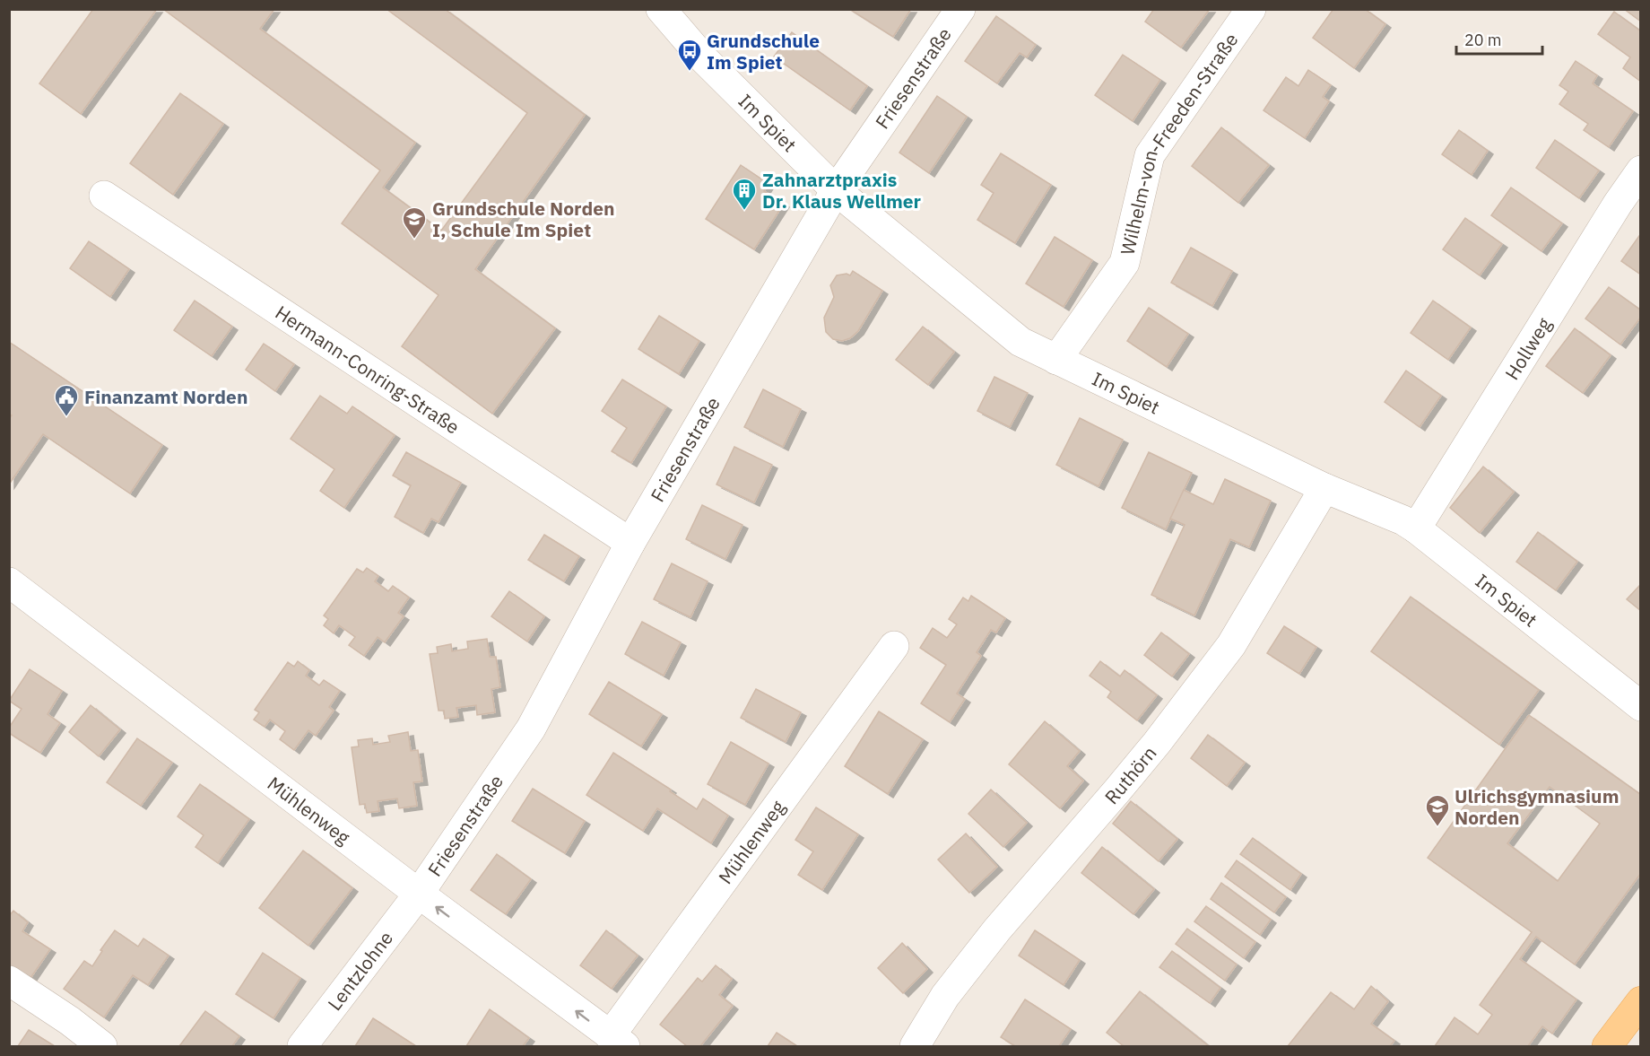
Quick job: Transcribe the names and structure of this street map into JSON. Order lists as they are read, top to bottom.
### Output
{
  "streets": {
    "street": [
      "Friesenstraße",
      "Im Spiet",
      "Wilhelm-von-Freeden-Straße",
      "Hollweg",
      "Hermann-Conring-Straße",
      "Ruthörn",
      "Mühlenweg",
      "Lentzlohne"
    ]
  },
  "crossings": [
    ["Friesenstraße", "Im Spiet"],
    ["Friesenstraße", "Hermann-Conring-Straße"],
    ["Friesenstraße", "Mühlenweg"],
    ["Friesenstraße", "Lentzlohne"],
    ["Im Spiet", "Wilhelm-von-Freeden-Straße"],
    ["Im Spiet", "Hollweg"],
    ["Im Spiet", "Ruthörn"],
    ["Mühlenweg", "Lentzlohne"]
  ],
  "places": {
    "bus stop": ["Grundschule Im Spiet"],
    "building": ["Zahnarztpraxis Dr. Klaus Wellmer"],
    "school or university": ["Grundschule Norden I, Schule Im Spiet", "Ulrichsgymnasium Norden"],
    "public building": ["Finanzamt Norden"]
  },
  "scale_bar": "20 m"
}
